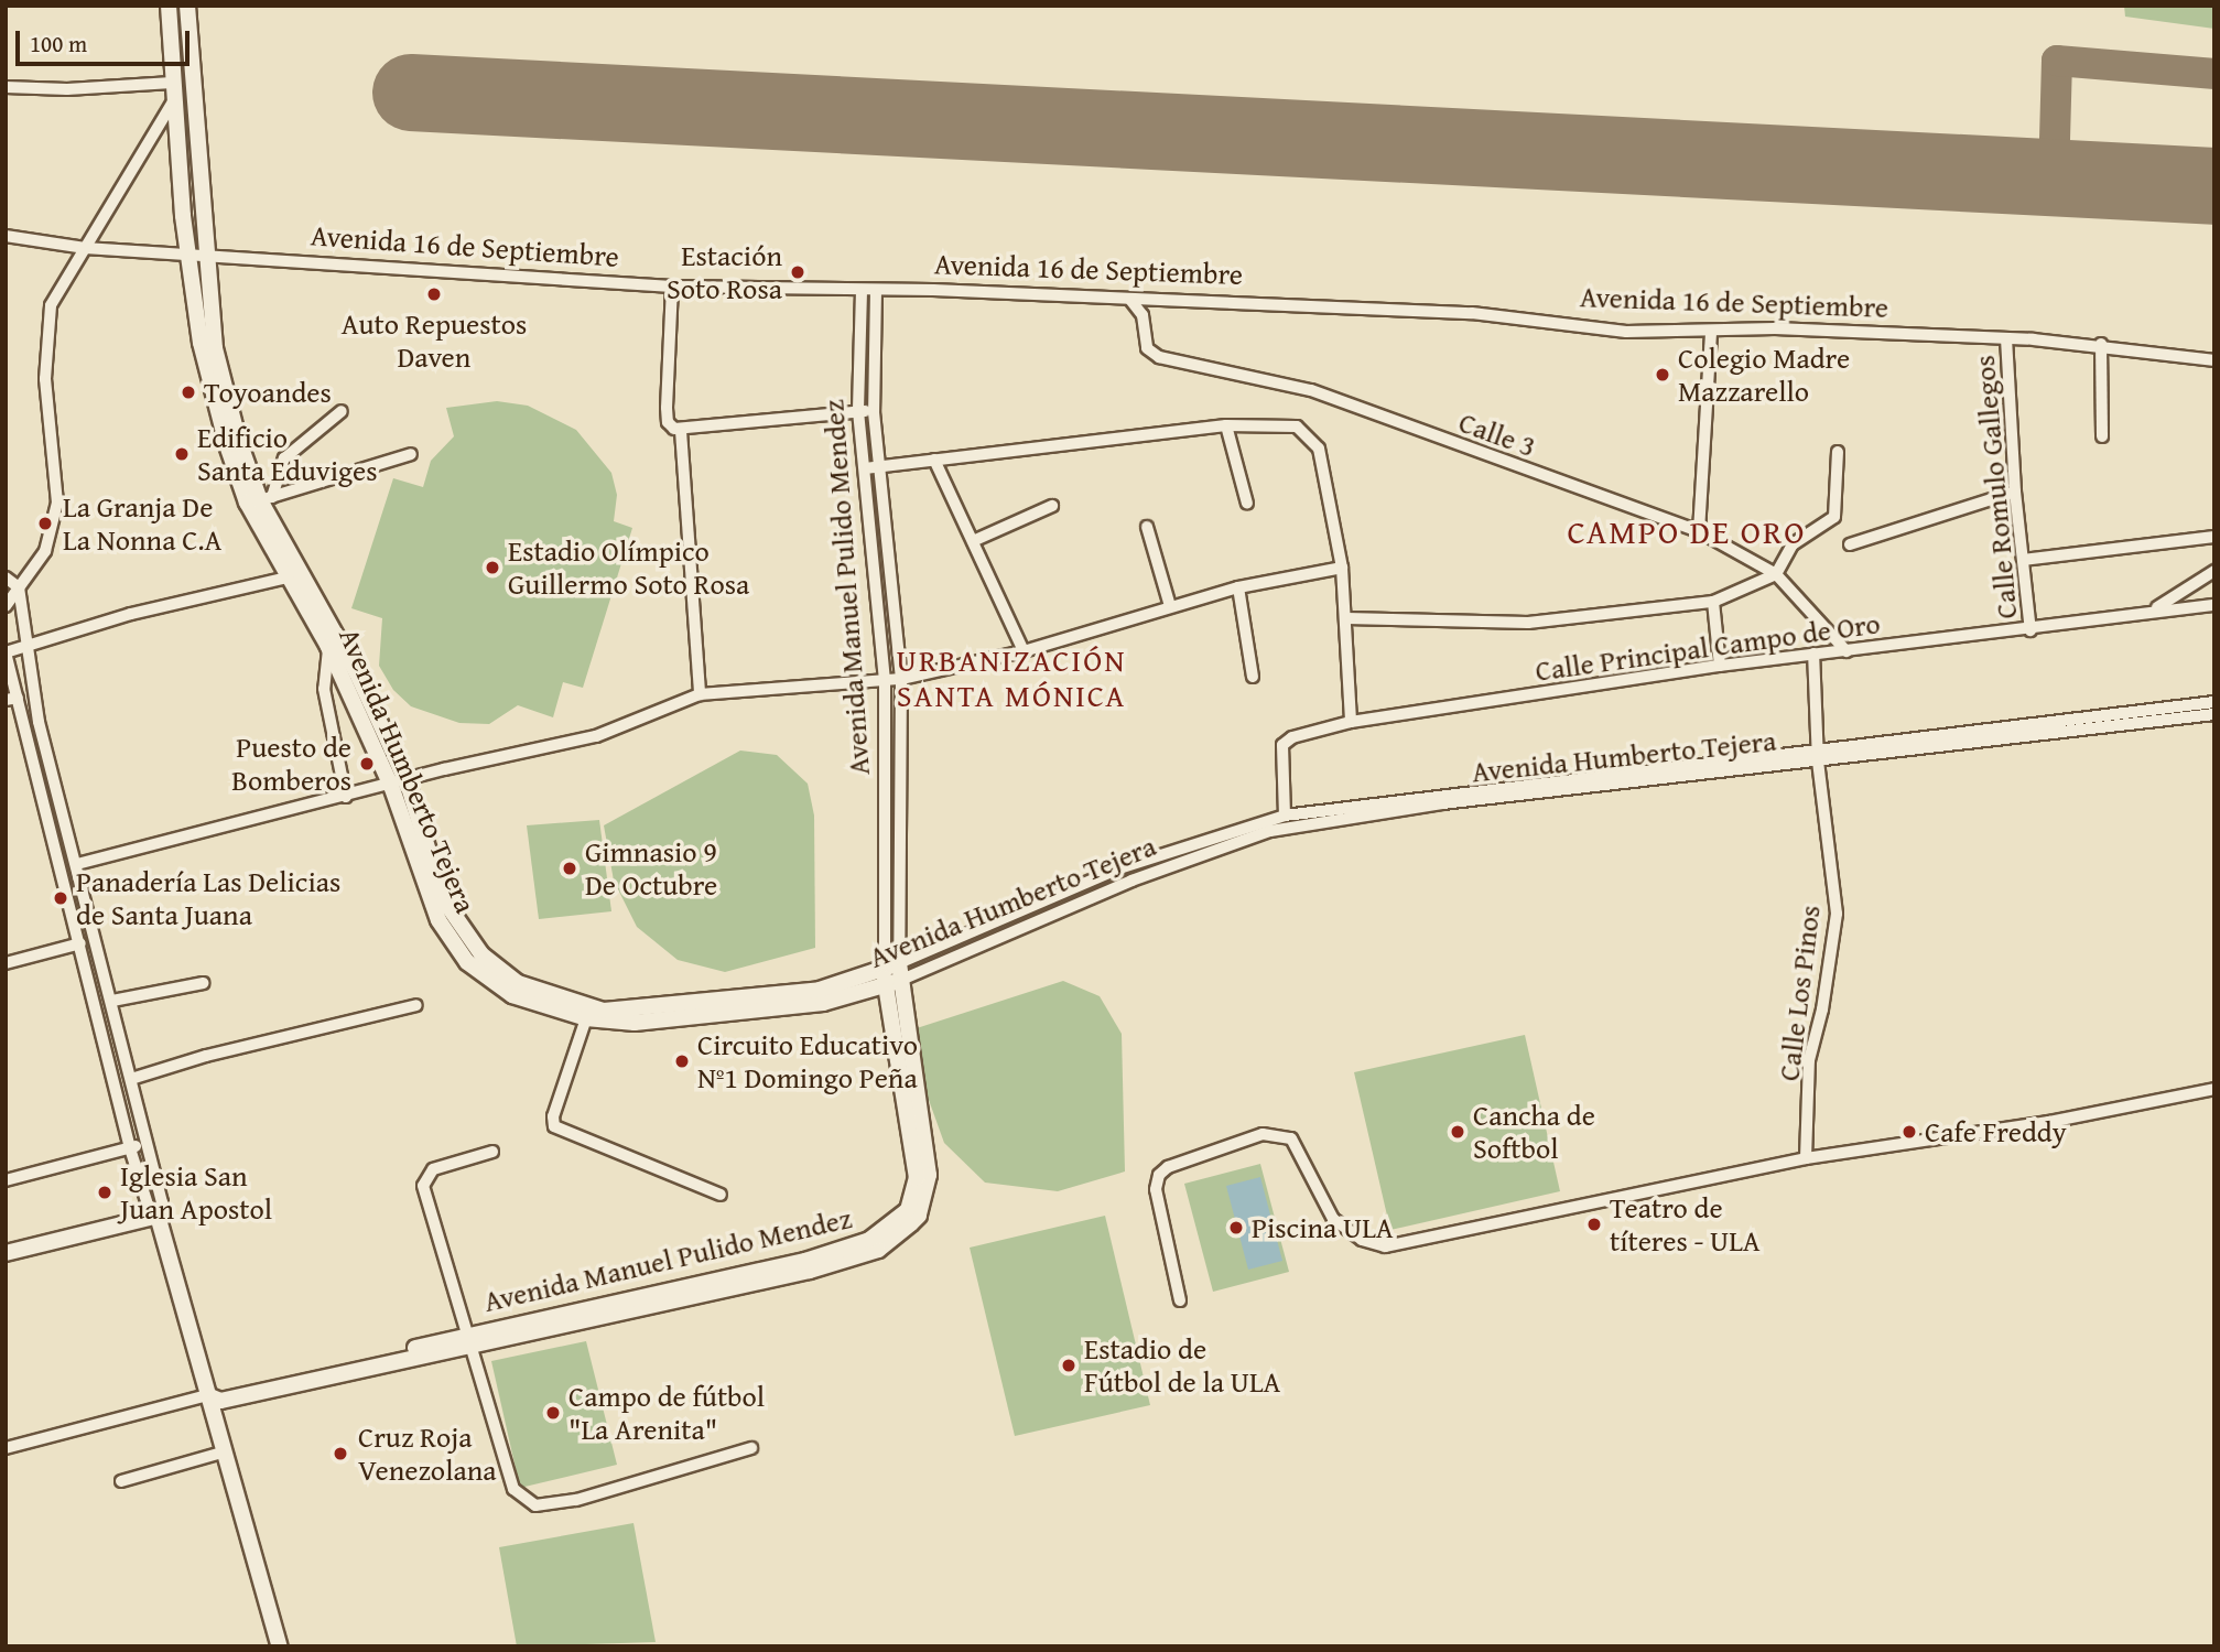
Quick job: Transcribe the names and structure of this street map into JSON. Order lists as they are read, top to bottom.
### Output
{
  "streets": {
    "street": [
      "Avenida 16 de Septiembre",
      "Calle 3",
      "Calle Romulo Gallegos",
      "Avenida Manuel Pulido Mendez",
      "Calle Principal Campo de Oro",
      "Avenida Humberto Tejera",
      "Calle Los Pinos"
    ]
  },
  "crossings": [
    ["Avenida 16 de Septiembre", "Calle 3"],
    ["Avenida 16 de Septiembre", "Calle Romulo Gallegos"],
    ["Avenida 16 de Septiembre", "Avenida Manuel Pulido Mendez"],
    ["Avenida 16 de Septiembre", "Avenida Humberto Tejera"],
    ["Calle 3", "Calle Principal Campo de Oro"],
    ["Calle Romulo Gallegos", "Calle Principal Campo de Oro"],
    ["Avenida Manuel Pulido Mendez", "Avenida Humberto Tejera"],
    ["Calle Principal Campo de Oro", "Avenida Humberto Tejera"],
    ["Calle Principal Campo de Oro", "Calle Los Pinos"],
    ["Avenida Humberto Tejera", "Calle Los Pinos"]
  ],
  "districts": ["CAMPO DE ORO", "URBANIZACIÓN SANTA MÓNICA"],
  "places": [
    "Estación Soto Rosa",
    "Auto Repuestos Daven",
    "Colegio Madre Mazzarello",
    "Toyoandes",
    "Edificio Santa Eduviges",
    "La Granja De La Nonna C.A",
    "Estadio Olímpico Guillermo Soto Rosa",
    "Puesto de Bomberos",
    "Gimnasio 9 De Octubre",
    "Panadería Las Delicias de Santa Juana",
    "Circuito Educativo Nº1 Domingo Peña",
    "Cancha de Softbol",
    "Cafe Freddy",
    "Iglesia San Juan Apostol",
    "Teatro de títeres - ULA",
    "Piscina ULA",
    "Estadio de Fútbol de la ULA",
    "Campo de fútbol \"La Arenita\"",
    "Cruz Roja Venezolana"
  ],
  "scale_bar": "100 m"
}
